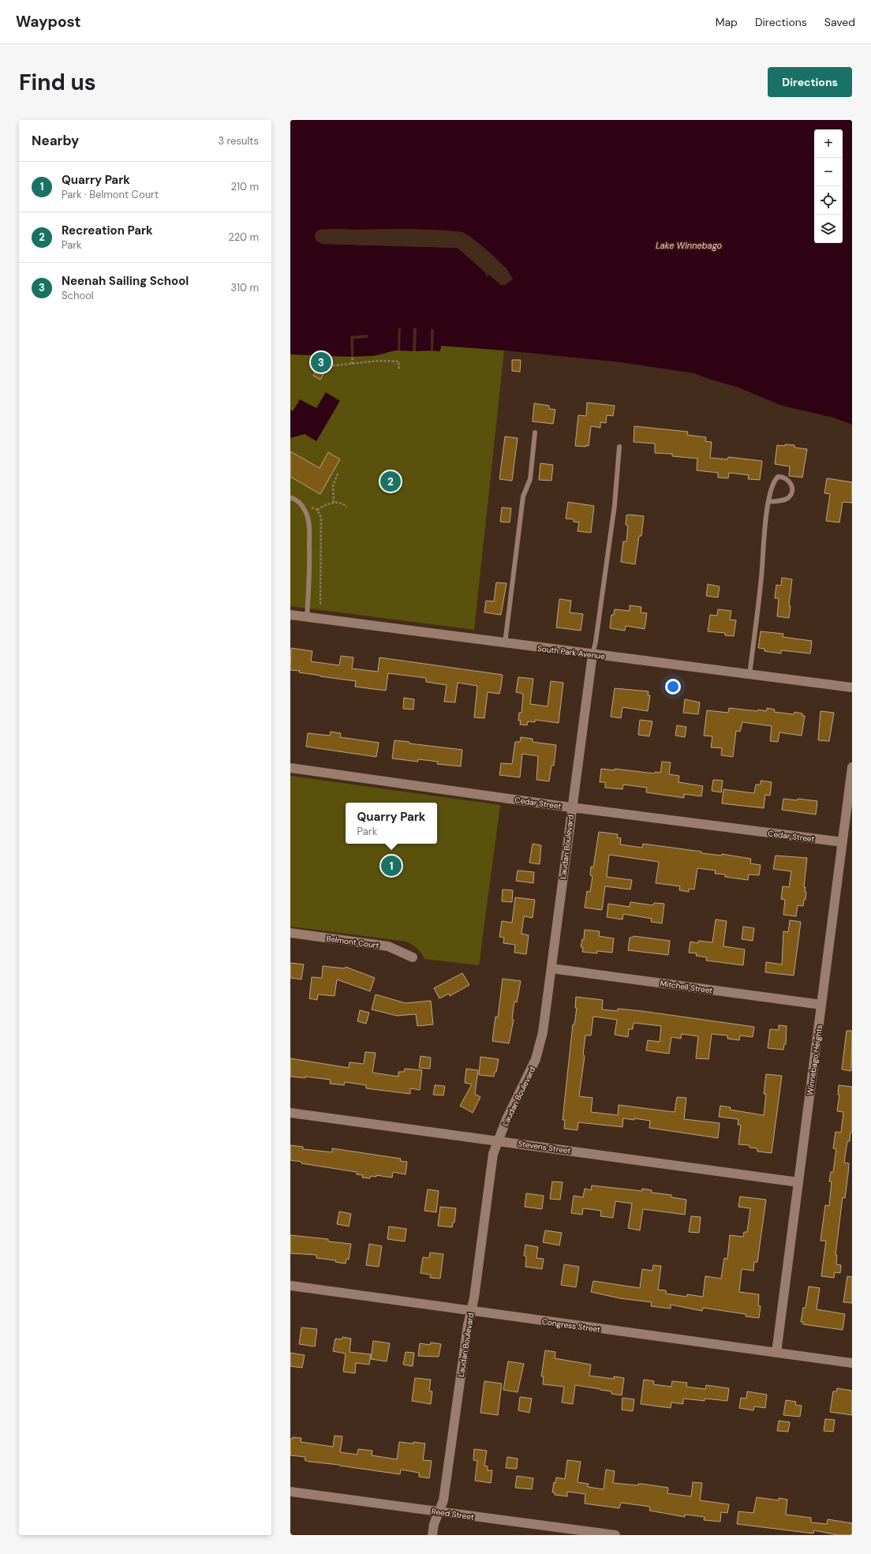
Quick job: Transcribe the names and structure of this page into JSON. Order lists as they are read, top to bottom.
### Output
{
  "streets": {
    "street": [
      "South Park Avenue",
      "Cedar Street",
      "Laudan Boulevard",
      "Belmont Court",
      "Mitchell Street",
      "Winnebago Heights",
      "Stevens Street",
      "Congress Street",
      "Reed Street"
    ]
  },
  "crossings": [
    ["South Park Avenue", "Laudan Boulevard"],
    ["Cedar Street", "Laudan Boulevard"],
    ["Cedar Street", "Winnebago Heights"],
    ["Laudan Boulevard", "Mitchell Street"],
    ["Laudan Boulevard", "Stevens Street"],
    ["Laudan Boulevard", "Congress Street"],
    ["Laudan Boulevard", "Reed Street"],
    ["Mitchell Street", "Winnebago Heights"],
    ["Winnebago Heights", "Stevens Street"],
    ["Winnebago Heights", "Congress Street"]
  ],
  "water": ["Lake Winnebago"],
  "page": {
    "header": "Waypost",
    "nav": ["Map", "Directions", "Saved"],
    "buttons": "Directions",
    "title": "Find us",
    "heading": ["Nearby", "3 results"],
    "map_buttons": ["+", "−"],
    "list": [
      {
        "mark": "1",
        "name": "Quarry Park",
        "note": "Park · Belmont Court",
        "value": "210 m"
      },
      {
        "mark": "2",
        "name": "Recreation Park",
        "note": "Park",
        "value": "220 m"
      },
      {
        "mark": "3",
        "name": "Neenah Sailing School",
        "note": "School",
        "value": "310 m"
      }
    ],
    "pins": ["3", "2", "1"],
    "popup": ["Quarry Park", "Park"]
  }
}
